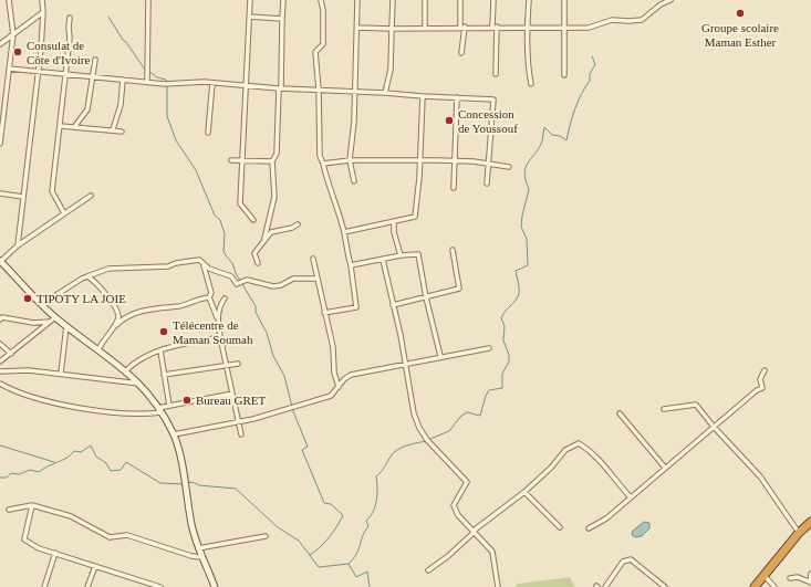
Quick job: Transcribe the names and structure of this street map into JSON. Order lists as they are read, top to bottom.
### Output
{
  "places": [
    "Groupe scolaire Maman Esther",
    "Consulat de Côte d'Ivoire",
    "Concession de Youssouf",
    "TIPOTY LA JOIE",
    "Télécentre de Maman Soumah",
    "Bureau GRET"
  ]
}
